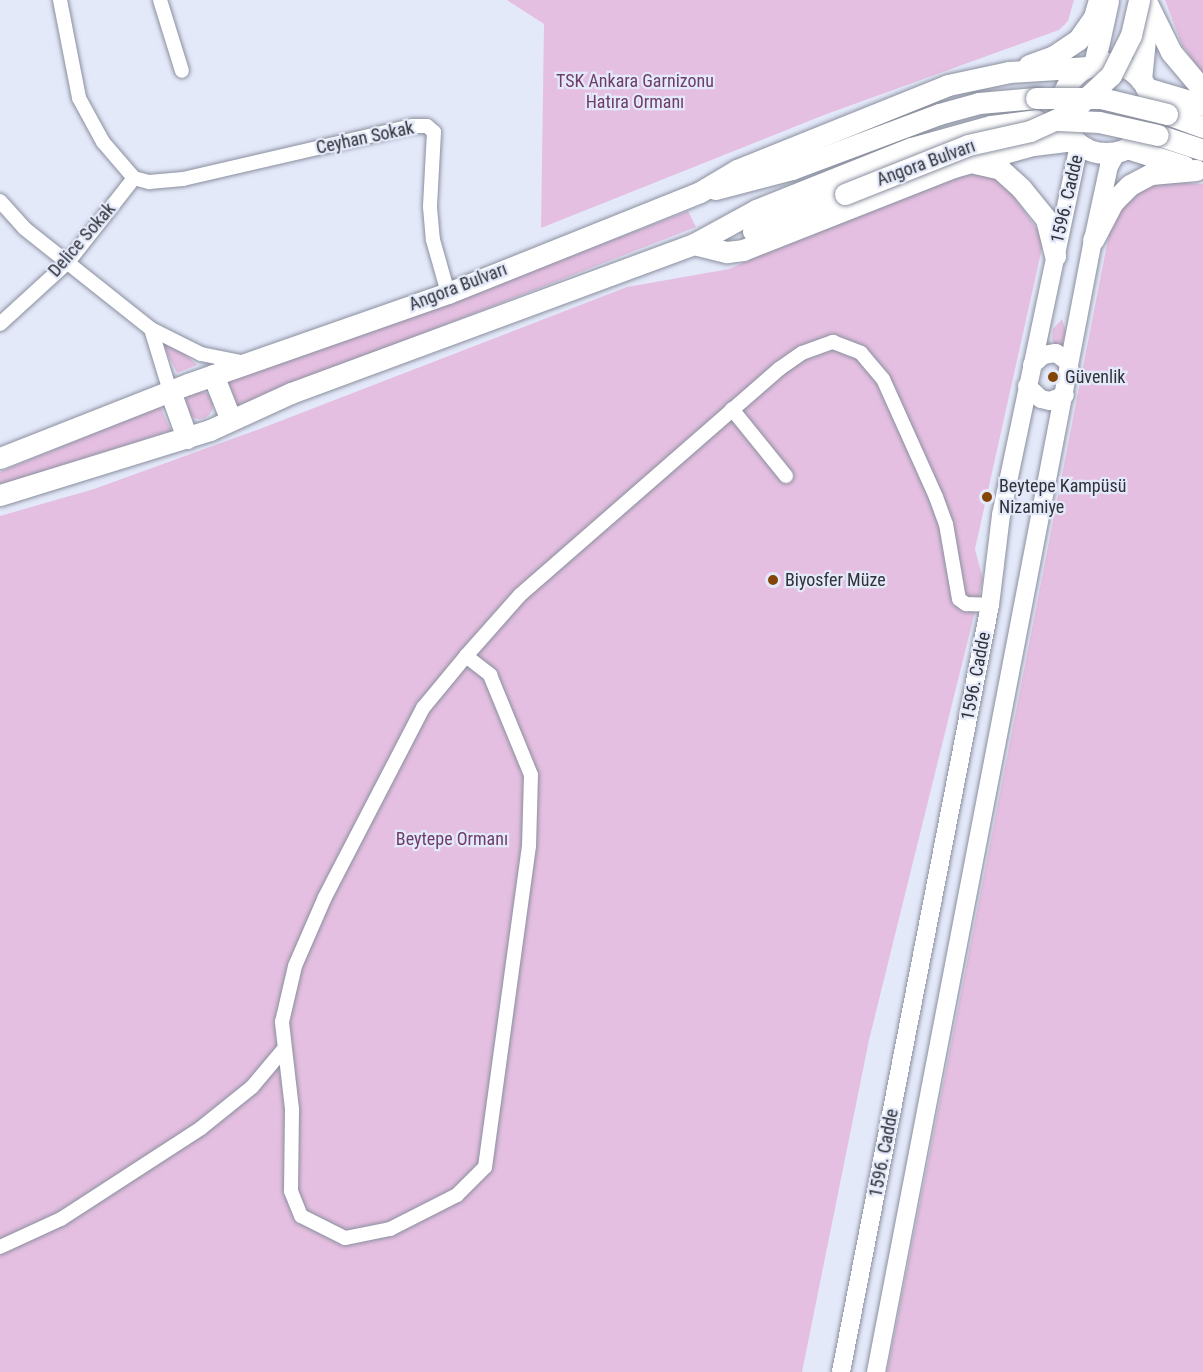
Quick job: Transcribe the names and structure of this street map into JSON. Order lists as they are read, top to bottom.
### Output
{
  "streets": {
    "main road": ["Angora Bulvarı", "1596. Cadde"],
    "street": ["Ceyhan Sokak", "Delice Sokak"]
  },
  "crossings": [
    ["Ceyhan Sokak", "Angora Bulvarı"],
    ["Ceyhan Sokak", "Delice Sokak"],
    ["Angora Bulvarı", "1596. Cadde"]
  ],
  "parks": ["TSK Ankara Garnizonu Hatıra Ormanı", "Beytepe Ormanı"],
  "places": ["Güvenlik", "Beytepe Kampüsü Nizamiye", "Biyosfer Müze"]
}
